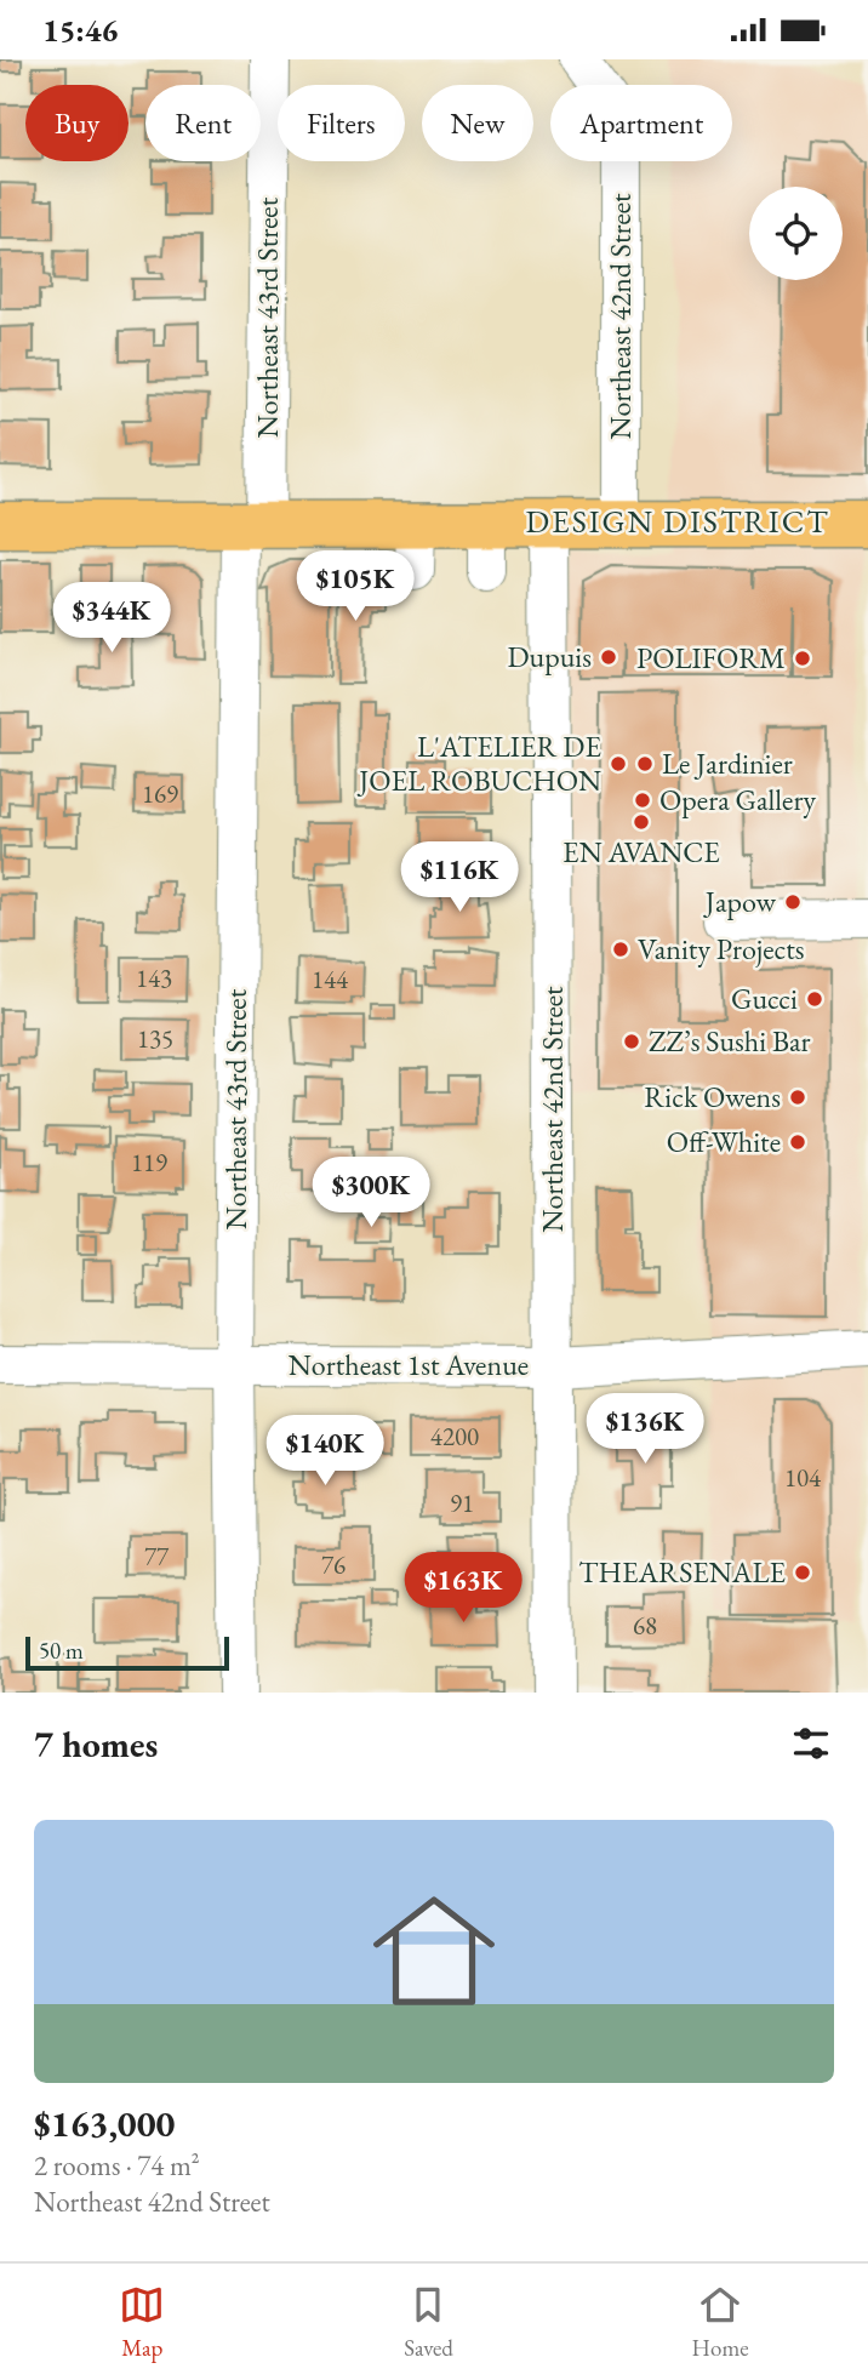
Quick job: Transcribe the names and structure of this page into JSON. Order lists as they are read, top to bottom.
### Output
{
  "streets": {
    "street": ["Northeast 42nd Street", "Northeast 43rd Street", "Northeast 1st Avenue"]
  },
  "crossings": [
    ["Northeast 42nd Street", "Northeast 1st Avenue"],
    ["Northeast 43rd Street", "Northeast 1st Avenue"]
  ],
  "districts": ["DESIGN DISTRICT"],
  "places": [
    "Dupuis",
    "POLIFORM",
    "L'ATELIER DE JOEL ROBUCHON",
    "Le Jardinier",
    "Opera Gallery",
    "EN AVANCE",
    "Japow",
    "Vanity Projects",
    "Gucci",
    "ZZ’s Sushi Bar",
    "Rick Owens",
    "Off-White",
    "THEARSENALE"
  ],
  "house_numbers": [
    "169",
    "143",
    "144",
    "135",
    "119",
    "4200",
    "104",
    "91",
    "77",
    "76",
    "68"
  ],
  "scale_bar": "50 m",
  "page": {
    "status": "15:46",
    "chip": [
      "Buy",
      "Rent",
      "Filters",
      "New",
      "Apartment"
    ],
    "price": [
      "$105K",
      "$344K",
      "$116K",
      "$300K",
      "$136K",
      "$140K",
      "$163K"
    ],
    "scale": "50 m",
    "heading": "7 homes",
    "list": [
      {
        "name": "$163,000",
        "note": "2 rooms · 74 m² · Northeast 42nd Street"
      }
    ],
    "tabs": ["Map", "Saved", "Home"]
  }
}
